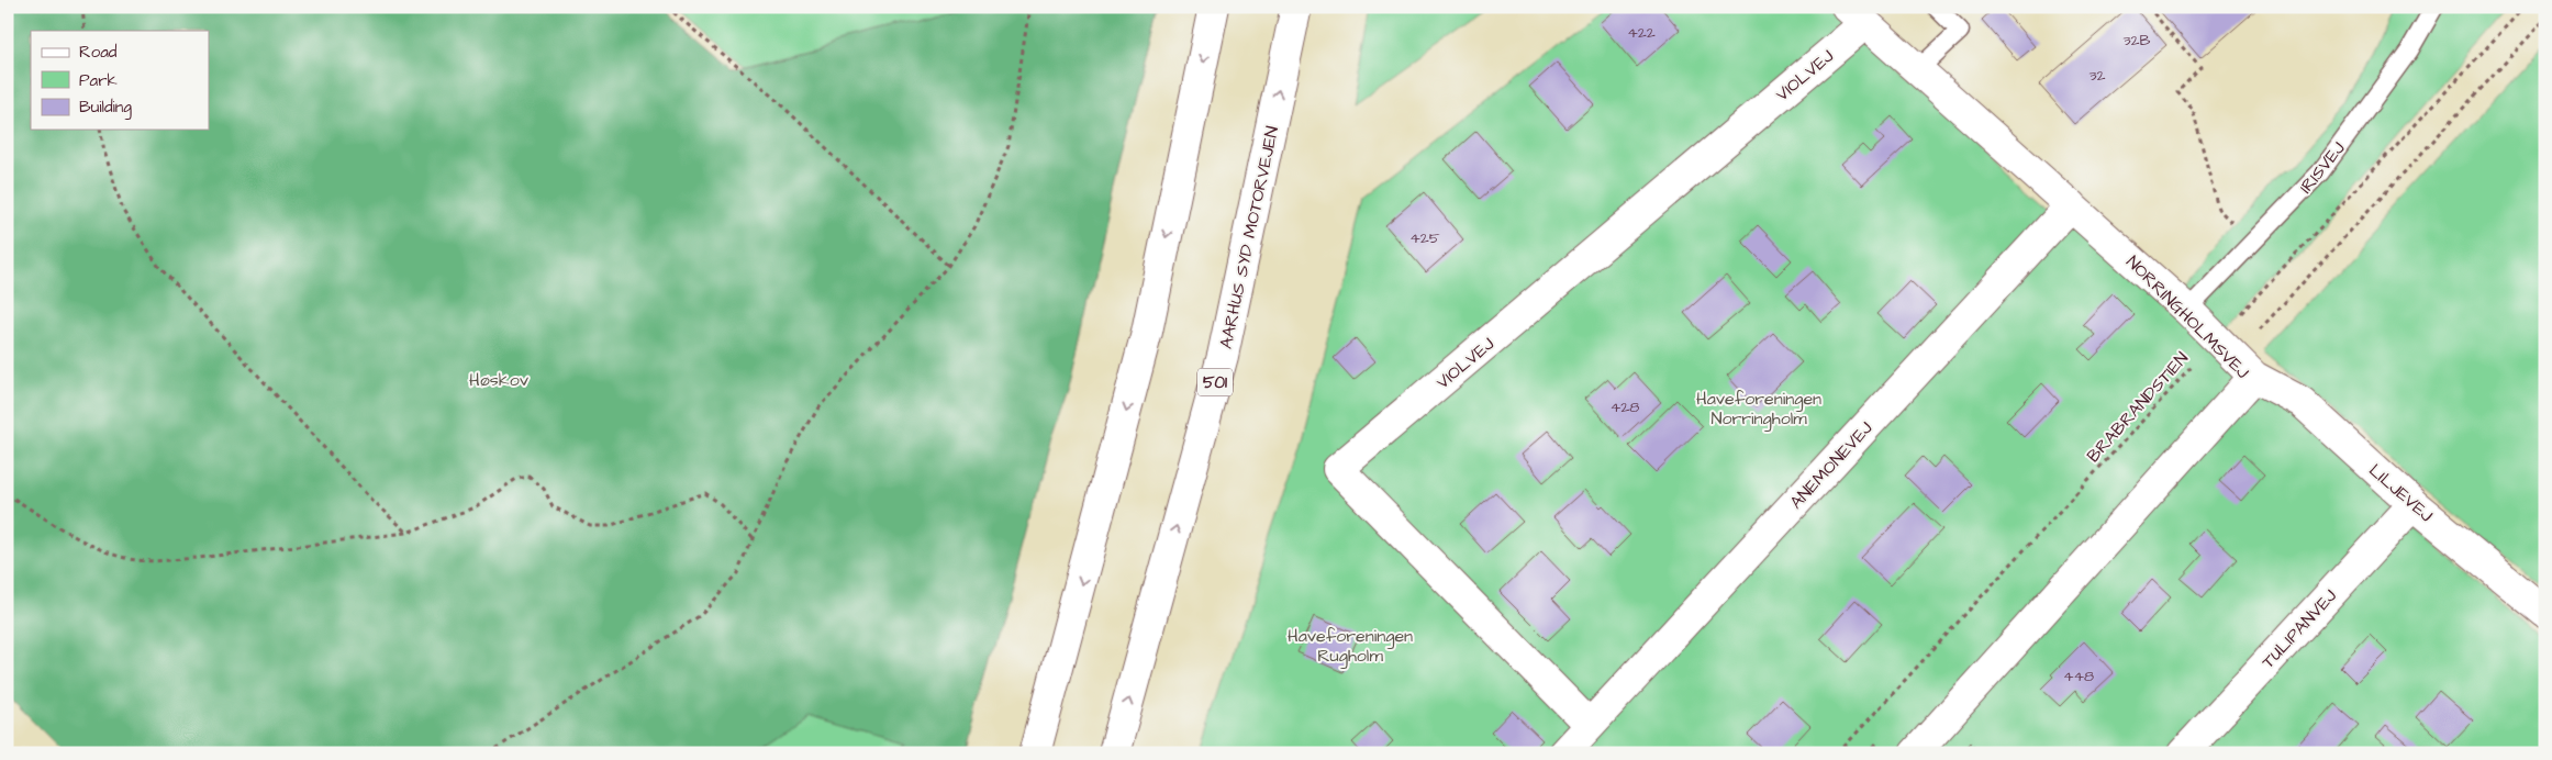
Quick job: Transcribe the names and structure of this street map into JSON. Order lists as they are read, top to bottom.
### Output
{
  "streets": {
    "main road": [
      "VIOLVEJ",
      "AARHUS SYD MOTORVEJEN",
      "NORRINGHOLMSVEJ",
      "501",
      "ANEMONEVEJ",
      "LILJEVEJ",
      "TULIPANVEJ"
    ],
    "lane": ["IRISVEJ"],
    "path": ["BRABRANDSTIEN"]
  },
  "crossings": [
    ["VIOLVEJ", "NORRINGHOLMSVEJ"],
    ["VIOLVEJ", "ANEMONEVEJ"],
    ["IRISVEJ", "NORRINGHOLMSVEJ"],
    ["NORRINGHOLMSVEJ", "BRABRANDSTIEN"],
    ["NORRINGHOLMSVEJ", "ANEMONEVEJ"],
    ["NORRINGHOLMSVEJ", "LILJEVEJ"],
    ["LILJEVEJ", "TULIPANVEJ"]
  ],
  "parks": ["Høskov", "Haveforeningen Norringholm", "Haveforeningen Rugholm"],
  "house_numbers": [
    "422",
    "32B",
    "32",
    "425",
    "428",
    "448"
  ],
  "legend": ["Road", "Park", "Building"]
}
